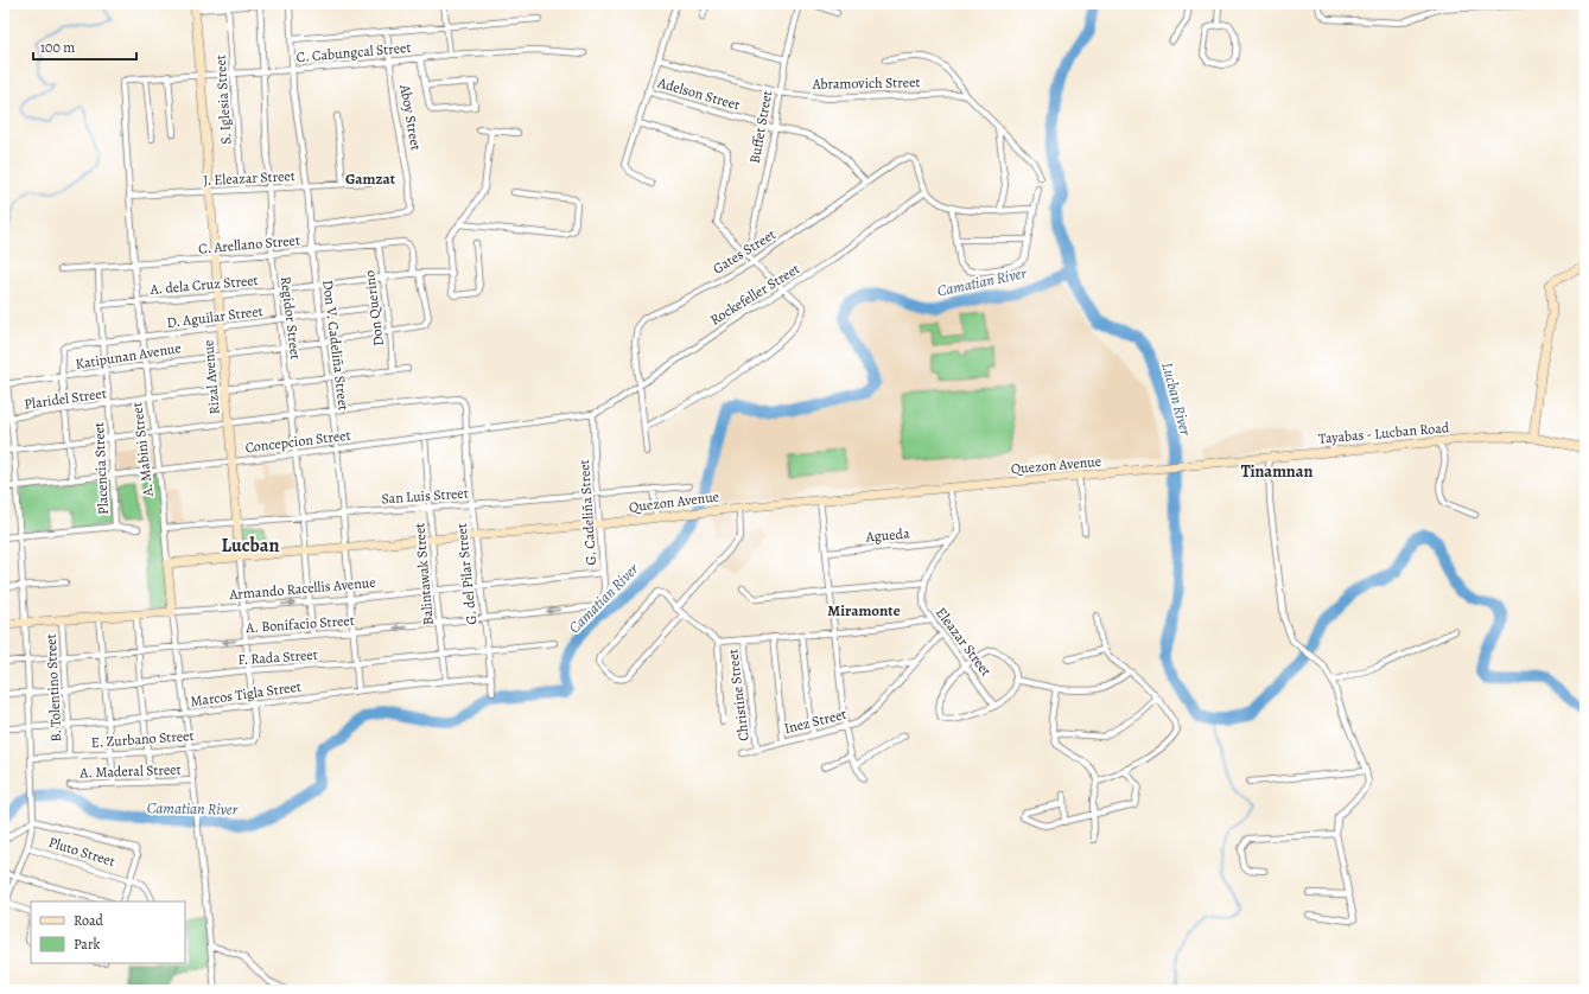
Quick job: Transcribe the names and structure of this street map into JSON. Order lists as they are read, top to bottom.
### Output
{
  "streets": {
    "main road": [
      "Rizal Avenue",
      "Tayabas - Lucban Road",
      "A. Mabini Street",
      "Quezon Avenue",
      "Armando Racellis Avenue"
    ],
    "street": [
      "C. Cabungcal Street",
      "Abramovich Street",
      "Adelson Street",
      "S. Iglesia Street",
      "Aboy Street",
      "Buffet Street",
      "J. Eleazar Street",
      "C. Arellano Street",
      "Gates Street",
      "A. dela Cruz Street",
      "Rockefeller Street",
      "Don Querino",
      "D. Aguilar Street",
      "Regidor Street",
      "Don V. Cadeliña Street",
      "Katipunan Avenue",
      "Plaridel Street",
      "Concepcion Street",
      "Placencia Street",
      "San Luis Street",
      "G. Cadeliña Street",
      "Agueda",
      "Balintawak Street",
      "G. del Pilar Street",
      "A. Bonifacio Street",
      "Eleazar Street",
      "F. Rada Street",
      "B. Tolentino Street",
      "Marcos Tigla Street",
      "Christine Street",
      "Inez Street",
      "E. Zurbano Street",
      "A. Maderal Street",
      "Pluto Street"
    ]
  },
  "crossings": [
    ["C. Cabungcal Street", "S. Iglesia Street"],
    ["C. Cabungcal Street", "Aboy Street"],
    ["C. Cabungcal Street", "Regidor Street"],
    ["C. Cabungcal Street", "Don V. Cadeliña Street"],
    ["C. Cabungcal Street", "Rizal Avenue"],
    ["C. Cabungcal Street", "A. Mabini Street"],
    ["Abramovich Street", "Buffet Street"],
    ["Adelson Street", "Buffet Street"],
    ["Adelson Street", "Gates Street"],
    ["S. Iglesia Street", "J. Eleazar Street"],
    ["Aboy Street", "Don V. Cadeliña Street"],
    ["J. Eleazar Street", "Regidor Street"],
    ["J. Eleazar Street", "Don V. Cadeliña Street"],
    ["J. Eleazar Street", "Rizal Avenue"],
    ["J. Eleazar Street", "A. Mabini Street"],
    ["C. Arellano Street", "A. dela Cruz Street"],
    ["C. Arellano Street", "Don Querino"],
    ["C. Arellano Street", "Regidor Street"],
    ["C. Arellano Street", "Don V. Cadeliña Street"],
    ["C. Arellano Street", "Katipunan Avenue"],
    ["C. Arellano Street", "Rizal Avenue"],
    ["C. Arellano Street", "A. Mabini Street"],
    ["C. Arellano Street", "Placencia Street"],
    ["Gates Street", "Rockefeller Street"],
    ["A. dela Cruz Street", "Don Querino"],
    ["A. dela Cruz Street", "Regidor Street"],
    ["A. dela Cruz Street", "Don V. Cadeliña Street"],
    ["A. dela Cruz Street", "Katipunan Avenue"],
    ["A. dela Cruz Street", "Rizal Avenue"],
    ["A. dela Cruz Street", "A. Mabini Street"],
    ["A. dela Cruz Street", "Placencia Street"],
    ["Rockefeller Street", "Concepcion Street"],
    ["Rockefeller Street", "G. Cadeliña Street"],
    ["Don Querino", "Katipunan Avenue"],
    ["Don Querino", "Plaridel Street"],
    ["D. Aguilar Street", "Regidor Street"],
    ["D. Aguilar Street", "Don V. Cadeliña Street"],
    ["D. Aguilar Street", "Katipunan Avenue"],
    ["D. Aguilar Street", "Rizal Avenue"],
    ["D. Aguilar Street", "A. Mabini Street"],
    ["D. Aguilar Street", "Placencia Street"],
    ["Regidor Street", "Katipunan Avenue"],
    ["Regidor Street", "Plaridel Street"],
    ["Regidor Street", "Concepcion Street"],
    ["Regidor Street", "Quezon Avenue"],
    ["Regidor Street", "San Luis Street"],
    ["Regidor Street", "Armando Racellis Avenue"],
    ["Regidor Street", "A. Bonifacio Street"],
    ["Don V. Cadeliña Street", "Katipunan Avenue"],
    ["Don V. Cadeliña Street", "Plaridel Street"],
    ["Don V. Cadeliña Street", "Concepcion Street"],
    ["Don V. Cadeliña Street", "Quezon Avenue"],
    ["Don V. Cadeliña Street", "San Luis Street"],
    ["Don V. Cadeliña Street", "G. del Pilar Street"],
    ["Don V. Cadeliña Street", "Armando Racellis Avenue"],
    ["Don V. Cadeliña Street", "A. Bonifacio Street"],
    ["Don V. Cadeliña Street", "F. Rada Street"],
    ["Don V. Cadeliña Street", "Marcos Tigla Street"],
    ["Katipunan Avenue", "Rizal Avenue"],
    ["Katipunan Avenue", "A. Mabini Street"],
    ["Katipunan Avenue", "Placencia Street"],
    ["Rizal Avenue", "Plaridel Street"],
    ["Rizal Avenue", "Concepcion Street"],
    ["Rizal Avenue", "Quezon Avenue"],
    ["Rizal Avenue", "San Luis Street"],
    ["Rizal Avenue", "Armando Racellis Avenue"],
    ["Rizal Avenue", "A. Bonifacio Street"],
    ["Rizal Avenue", "F. Rada Street"],
    ["Rizal Avenue", "Marcos Tigla Street"],
    ["Rizal Avenue", "E. Zurbano Street"],
    ["Plaridel Street", "A. Mabini Street"],
    ["Plaridel Street", "Placencia Street"],
    ["Tayabas - Lucban Road", "Quezon Avenue"],
    ["Concepcion Street", "A. Mabini Street"],
    ["Concepcion Street", "Placencia Street"],
    ["Concepcion Street", "G. Cadeliña Street"],
    ["Concepcion Street", "Balintawak Street"],
    ["Concepcion Street", "G. del Pilar Street"],
    ["A. Mabini Street", "Quezon Avenue"],
    ["A. Mabini Street", "San Luis Street"],
    ["A. Mabini Street", "Armando Racellis Avenue"],
    ["A. Mabini Street", "A. Bonifacio Street"],
    ["A. Mabini Street", "F. Rada Street"],
    ["A. Mabini Street", "Marcos Tigla Street"],
    ["A. Mabini Street", "E. Zurbano Street"],
    ["A. Mabini Street", "A. Maderal Street"],
    ["Quezon Avenue", "G. Cadeliña Street"],
    ["Quezon Avenue", "Balintawak Street"],
    ["Quezon Avenue", "G. del Pilar Street"],
    ["Quezon Avenue", "Eleazar Street"],
    ["San Luis Street", "G. Cadeliña Street"],
    ["San Luis Street", "Balintawak Street"],
    ["San Luis Street", "G. del Pilar Street"],
    ["G. Cadeliña Street", "Armando Racellis Avenue"],
    ["G. Cadeliña Street", "A. Bonifacio Street"],
    ["Agueda", "Eleazar Street"],
    ["Balintawak Street", "Armando Racellis Avenue"],
    ["Balintawak Street", "A. Bonifacio Street"],
    ["Balintawak Street", "F. Rada Street"],
    ["Balintawak Street", "Marcos Tigla Street"],
    ["G. del Pilar Street", "Armando Racellis Avenue"],
    ["G. del Pilar Street", "A. Bonifacio Street"],
    ["G. del Pilar Street", "F. Rada Street"],
    ["G. del Pilar Street", "Marcos Tigla Street"],
    ["Armando Racellis Avenue", "B. Tolentino Street"],
    ["A. Bonifacio Street", "B. Tolentino Street"],
    ["Eleazar Street", "Inez Street"],
    ["F. Rada Street", "B. Tolentino Street"],
    ["B. Tolentino Street", "Marcos Tigla Street"],
    ["B. Tolentino Street", "E. Zurbano Street"],
    ["Christine Street", "Inez Street"]
  ],
  "one_way": ["A. Bonifacio Street"],
  "districts": [
    "Gamzat",
    "Tinamnan",
    "Lucban",
    "Miramonte"
  ],
  "water": ["Camatian River", "Lucban River"],
  "legend": ["Road", "Park"],
  "scale_bar": "100 m"
}
